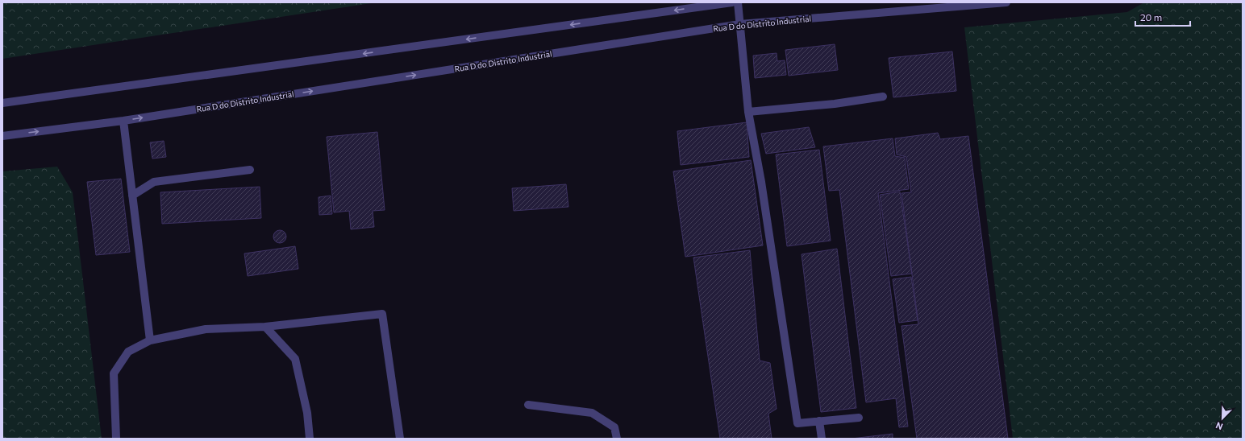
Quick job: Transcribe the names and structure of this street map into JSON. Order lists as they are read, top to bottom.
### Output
{
  "streets": {
    "street": ["Rua D do Distrito Industrial"]
  },
  "scale_bar": "20 m",
  "north": "bottom left"
}
